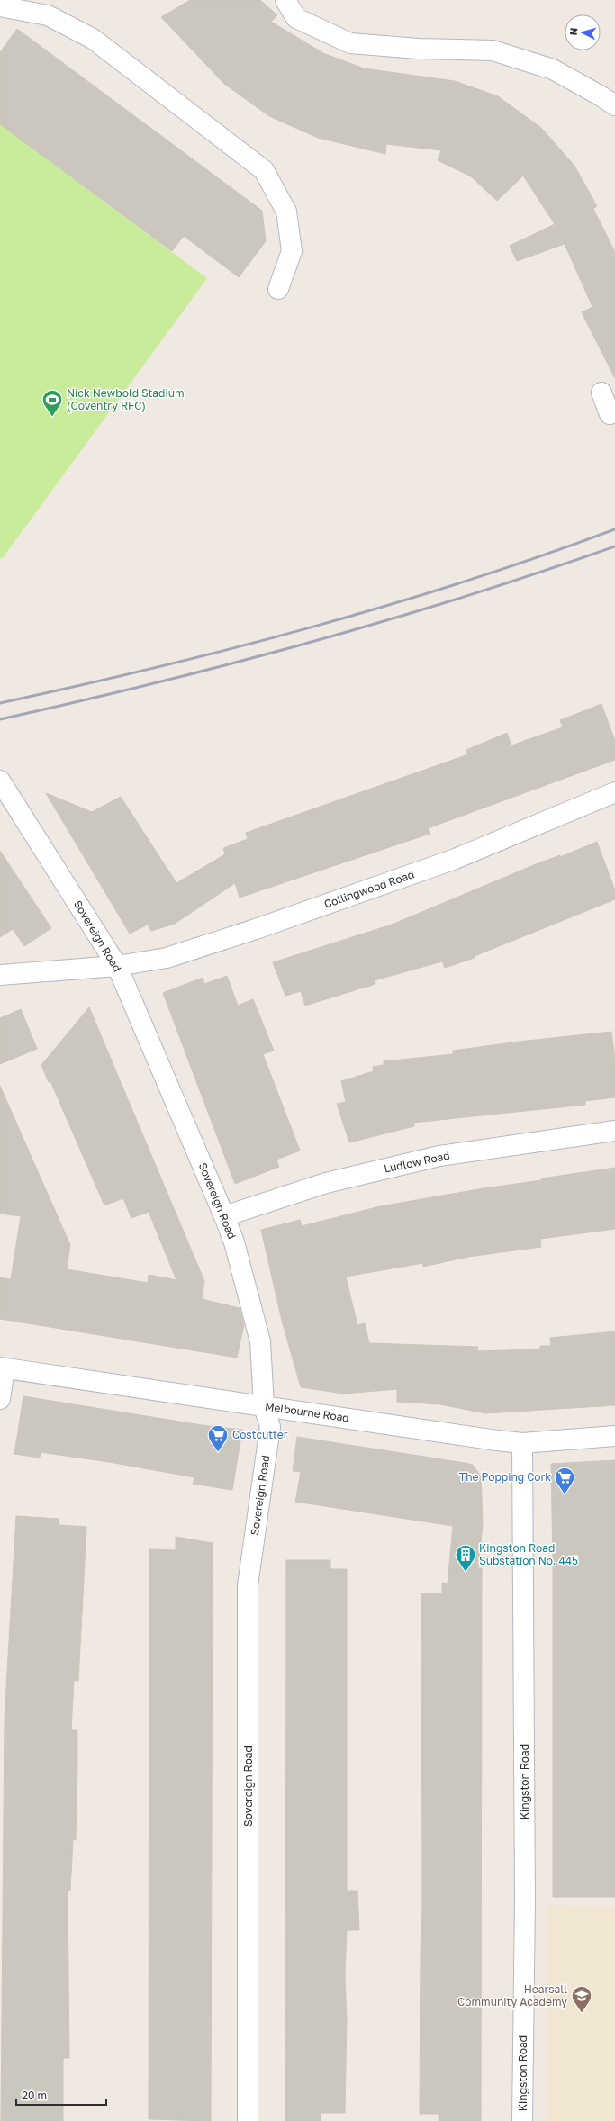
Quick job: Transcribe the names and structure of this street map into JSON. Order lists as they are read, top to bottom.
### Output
{
  "streets": {
    "street": [
      "Collingwood Road",
      "Sovereign Road",
      "Ludlow Road",
      "Melbourne Road",
      "Kingston Road"
    ]
  },
  "crossings": [
    ["Collingwood Road", "Sovereign Road"],
    ["Sovereign Road", "Ludlow Road"],
    ["Sovereign Road", "Melbourne Road"],
    ["Melbourne Road", "Kingston Road"]
  ],
  "places": {
    "sports": ["Nick Newbold Stadium (Coventry RFC)"],
    "supermarket": ["Costcutter", "The Popping Cork"],
    "building": ["Kingston Road Substation No. 445"],
    "school or university": ["Hearsall Community Academy"]
  },
  "scale_bar": "20 m",
  "north": "left"
}
